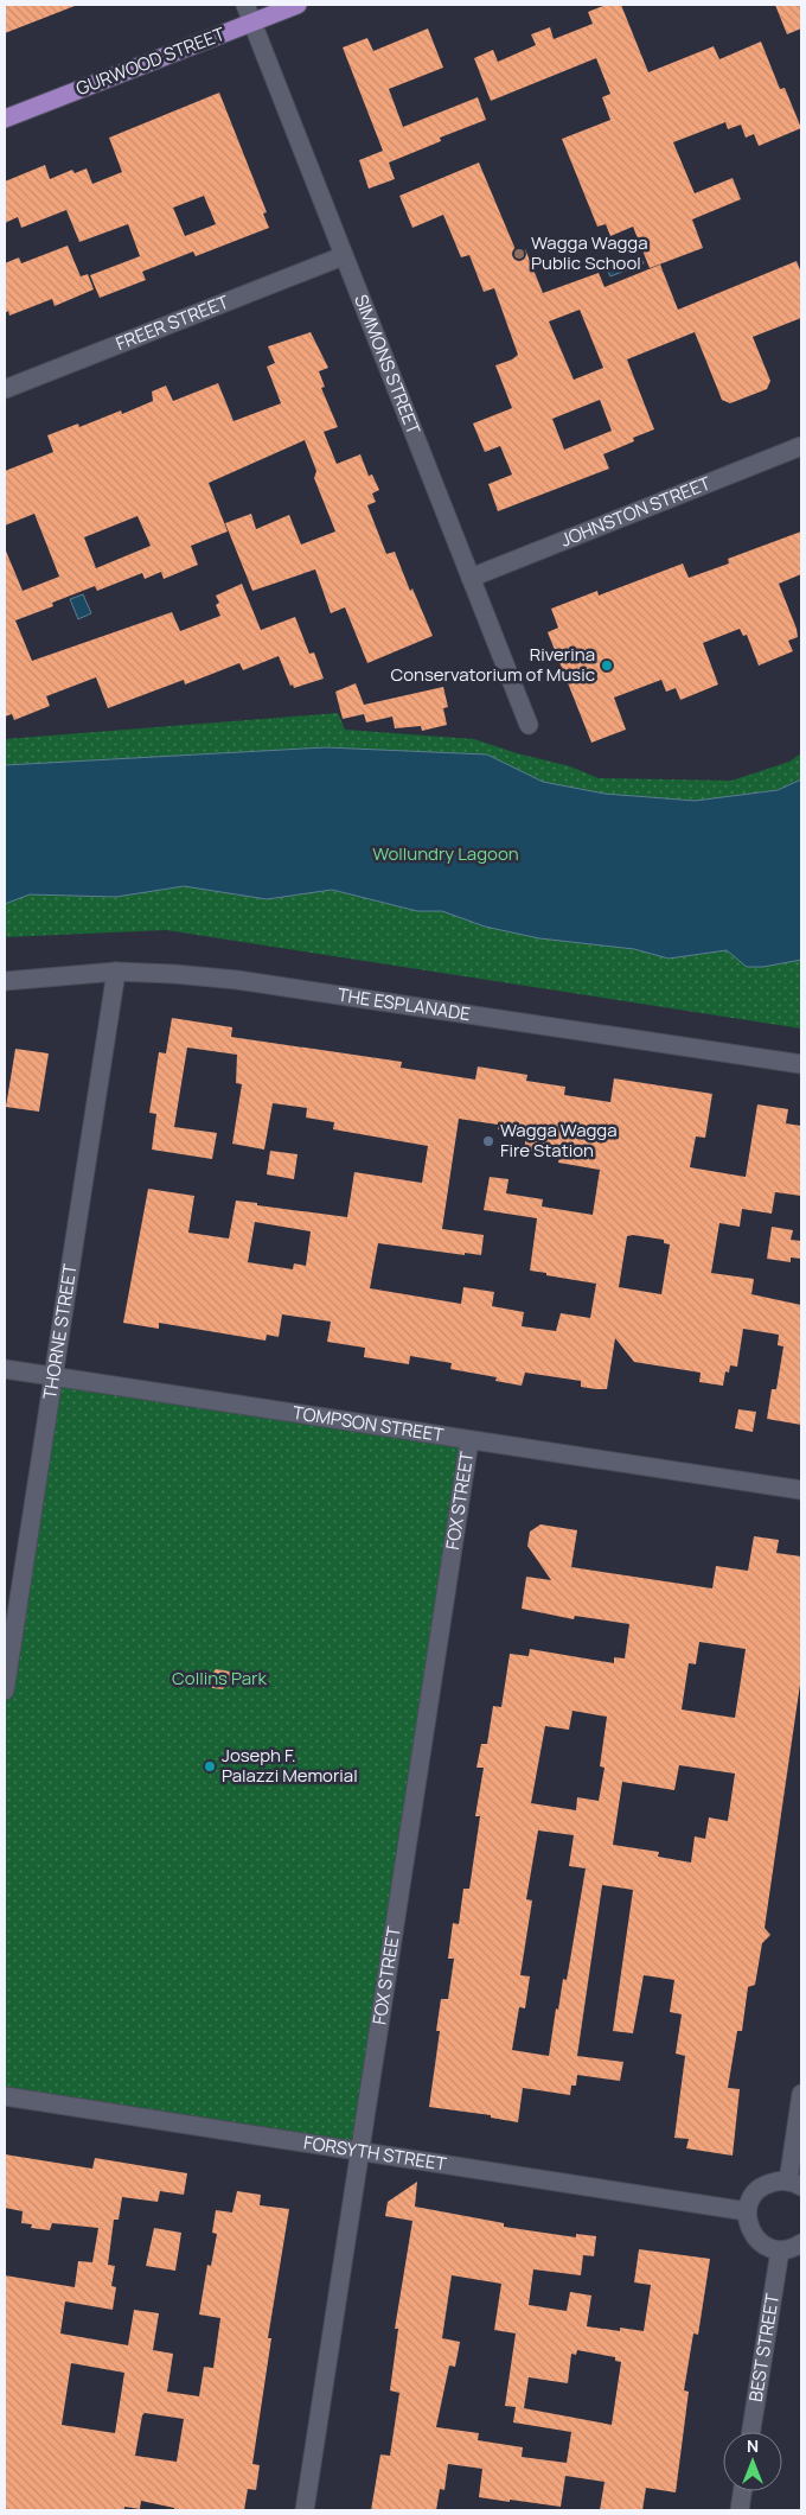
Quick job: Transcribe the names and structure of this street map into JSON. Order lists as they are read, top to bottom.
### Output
{
  "streets": {
    "main road": ["GURWOOD STREET"],
    "street": [
      "FREER STREET",
      "SIMMONS STREET",
      "JOHNSTON STREET",
      "THE ESPLANADE",
      "THORNE STREET",
      "TOMPSON STREET",
      "FOX STREET",
      "FORSYTH STREET",
      "BEST STREET"
    ]
  },
  "crossings": [
    ["GURWOOD STREET", "SIMMONS STREET"],
    ["FREER STREET", "SIMMONS STREET"],
    ["SIMMONS STREET", "JOHNSTON STREET"],
    ["THE ESPLANADE", "THORNE STREET"],
    ["THORNE STREET", "TOMPSON STREET"],
    ["TOMPSON STREET", "FOX STREET"],
    ["FOX STREET", "FORSYTH STREET"]
  ],
  "parks": ["Wollundry Lagoon", "Collins Park"],
  "places": [
    "Wagga Wagga Public School",
    "Riverina Conservatorium of Music",
    "Wagga Wagga Fire Station",
    "Joseph F. Palazzi Memorial"
  ],
  "north": "top"
}
